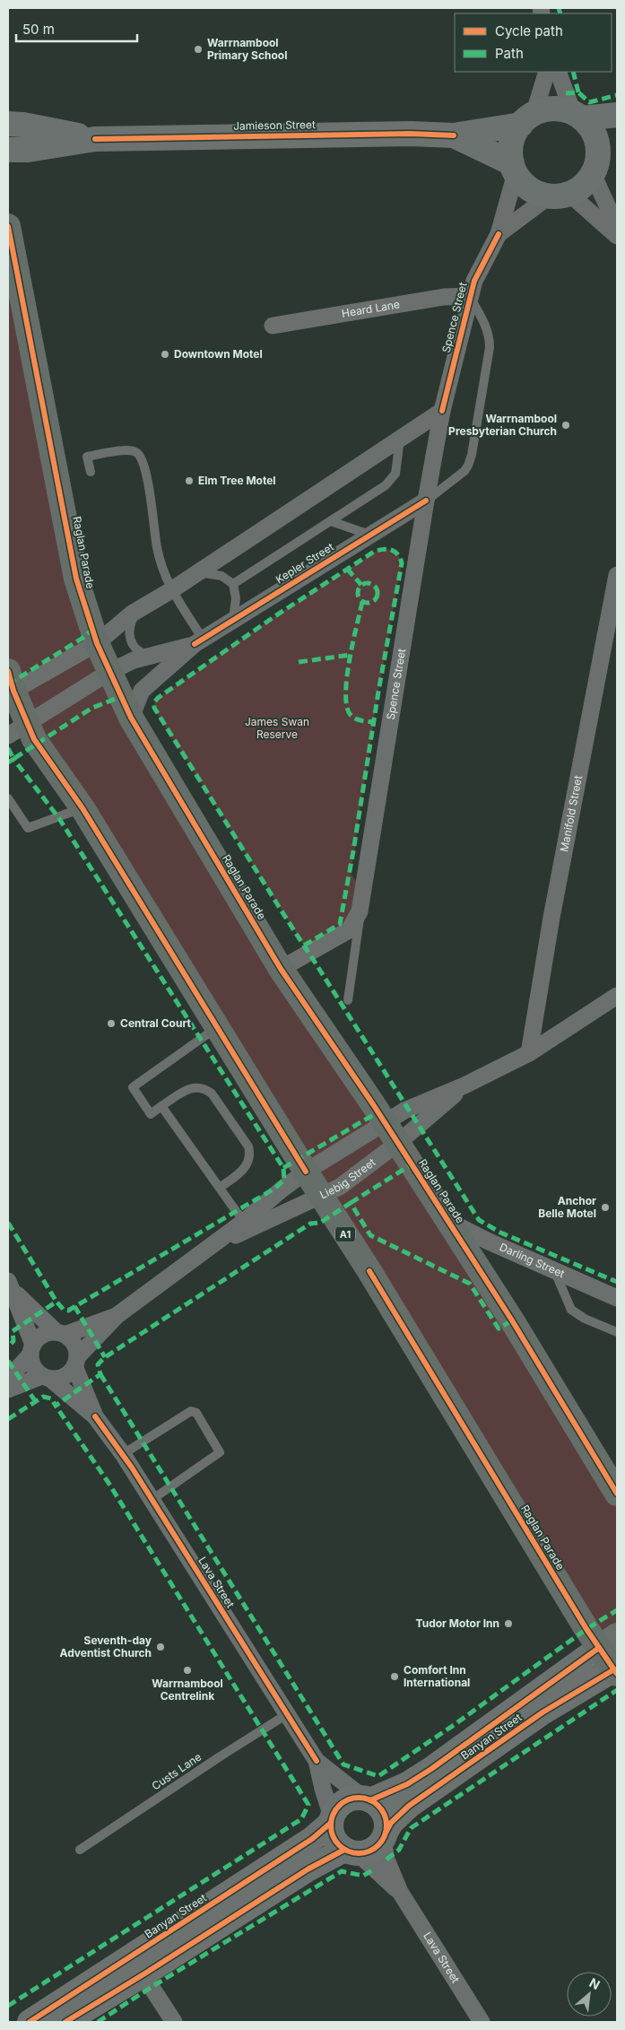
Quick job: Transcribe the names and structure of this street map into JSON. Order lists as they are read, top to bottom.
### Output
{
  "streets": {
    "highway": ["Raglan Parade", "A1"],
    "street": [
      "Jamieson Street",
      "Heard Lane",
      "Spence Street",
      "Kepler Street",
      "Manifold Street",
      "Liebig Street",
      "Darling Street",
      "Lava Street",
      "Banyan Street"
    ],
    "lane": ["Custs Lane"]
  },
  "crossings": [
    ["Jamieson Street", "Spence Street"],
    ["Heard Lane", "Spence Street"],
    ["Spence Street", "Raglan Parade"],
    ["Spence Street", "Kepler Street"],
    ["Raglan Parade", "Kepler Street"],
    ["Raglan Parade", "Liebig Street"],
    ["Raglan Parade", "Darling Street"],
    ["Raglan Parade", "Banyan Street"],
    ["Manifold Street", "Liebig Street"],
    ["Liebig Street", "Lava Street"],
    ["Lava Street", "Banyan Street"],
    ["Lava Street", "Custs Lane"]
  ],
  "parks": ["James Swan Reserve"],
  "places": [
    "Warrnambool Primary School",
    "Downtown Motel",
    "Warrnambool Presbyterian Church",
    "Elm Tree Motel",
    "Central Court",
    "Anchor Belle Motel",
    "Tudor Motor Inn",
    "Seventh-day Adventist Church",
    "Warrnambool Centrelink",
    "Comfort Inn International"
  ],
  "legend": ["Cycle path", "Path"],
  "scale_bar": "50 m",
  "north": "top right"
}
